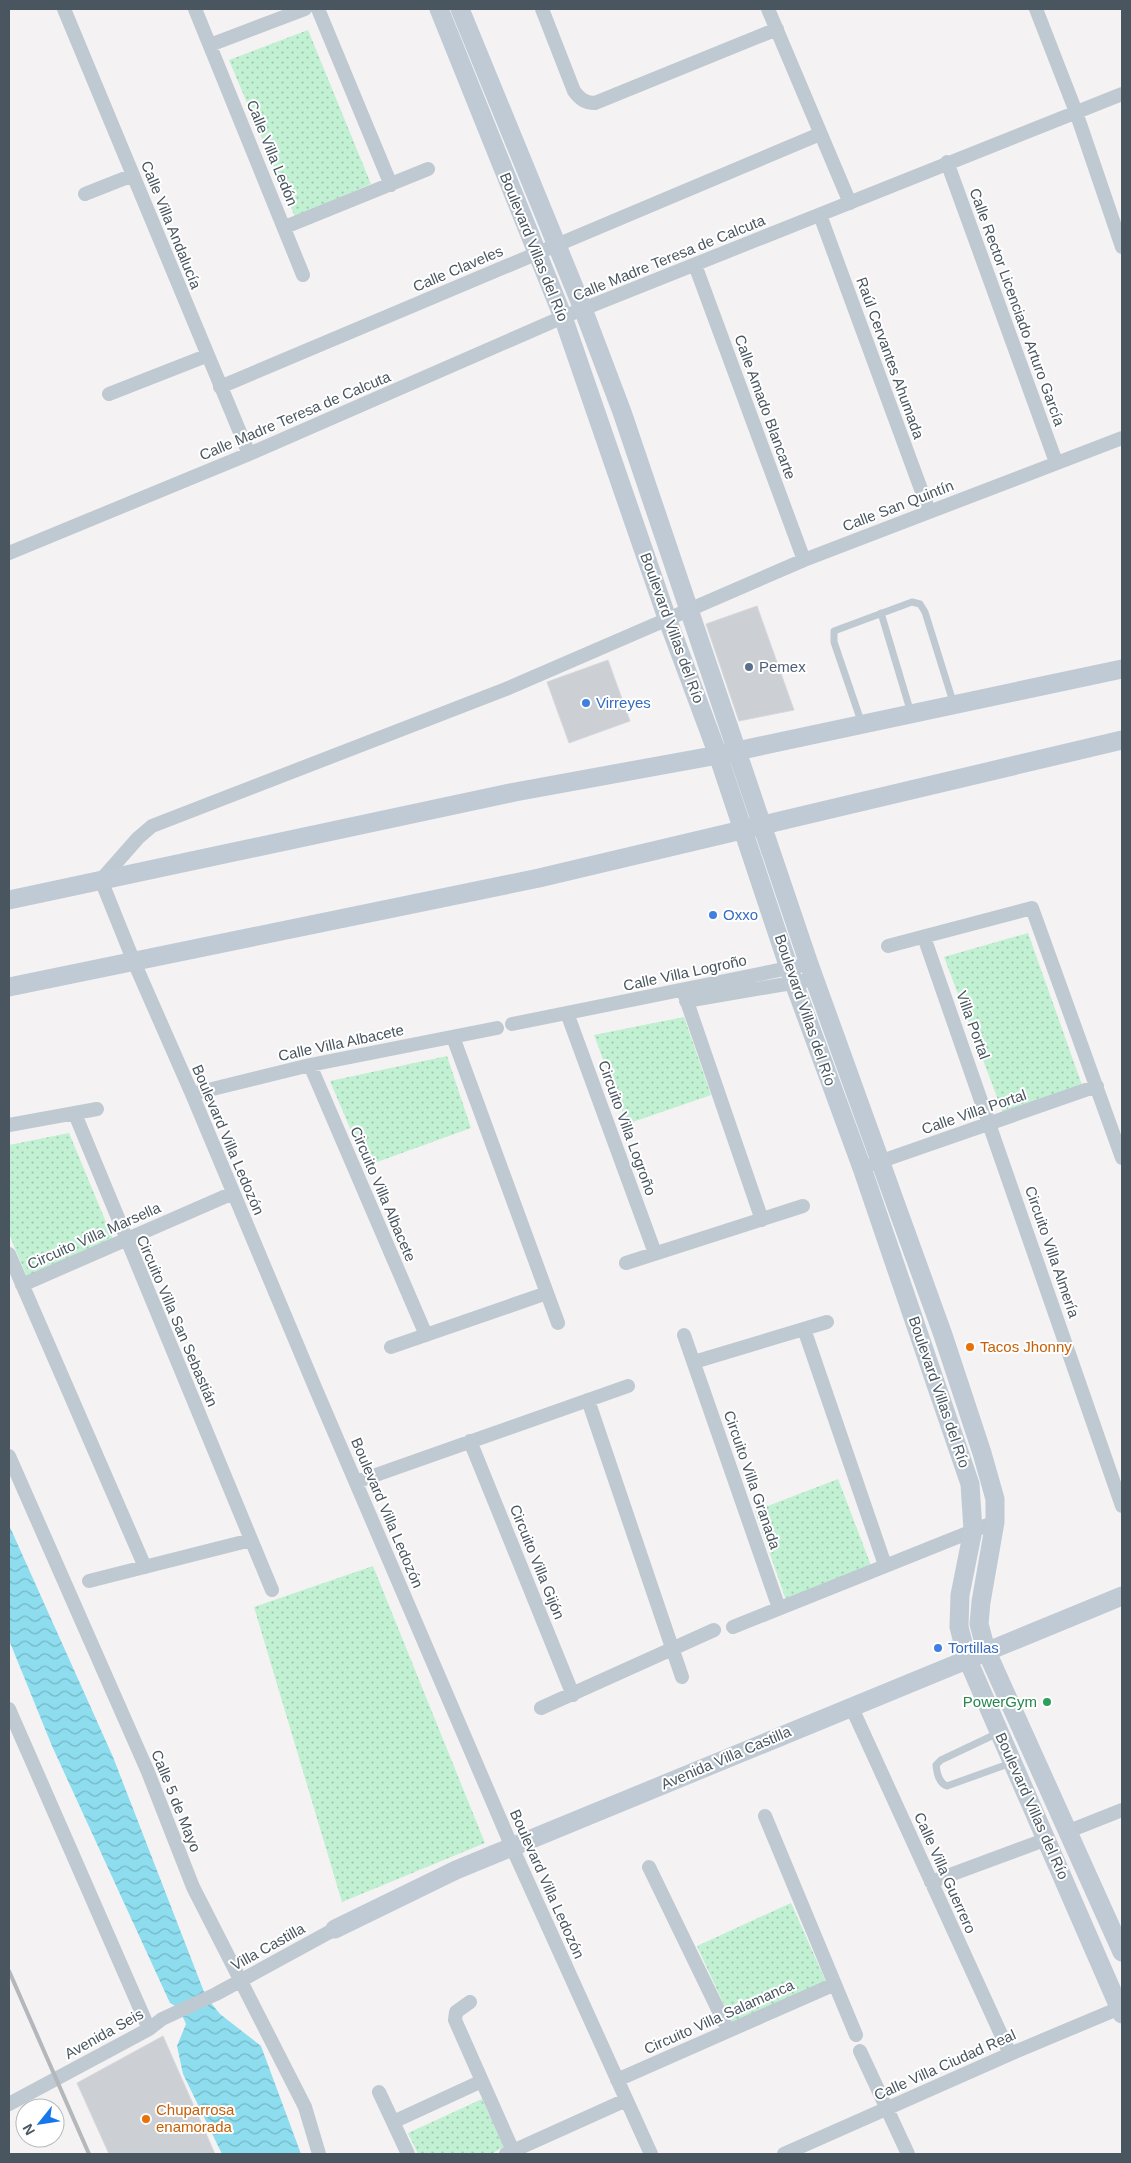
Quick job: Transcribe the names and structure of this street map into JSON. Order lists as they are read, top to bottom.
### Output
{
  "streets": {
    "street": [
      "Calle Villa Ledón",
      "Calle Villa Andalucía",
      "Boulevard Villas del Río",
      "Calle Madre Teresa de Calcuta",
      "Calle Claveles",
      "Calle Rector Licenciado Arturo García",
      "Raúl Cervantes Ahumada",
      "Calle Amado Blancarte",
      "Calle San Quintín",
      "Calle Villa Logroño",
      "Villa Portal",
      "Calle Villa Albacete",
      "Calle Villa Portal",
      "Circuito Villa Logroño",
      "Boulevard Villa Ledozón",
      "Circuito Villa Albacete",
      "Circuito Villa Marsella",
      "Circuito Villa Almería",
      "Circuito Villa San Sebastián",
      "Circuito Villa Granada",
      "Circuito Villa Gijón",
      "Avenida Villa Castilla",
      "Calle 5 de Mayo",
      "Calle Villa Guerrero",
      "Villa Castilla",
      "Circuito Villa Salamanca",
      "Avenida Seis",
      "Calle Villa Ciudad Real"
    ]
  },
  "crossings": [
    ["Calle Villa Andalucía", "Calle Madre Teresa de Calcuta"],
    ["Calle Villa Andalucía", "Calle Claveles"],
    ["Boulevard Villas del Río", "Calle Madre Teresa de Calcuta"],
    ["Boulevard Villas del Río", "Calle Claveles"],
    ["Boulevard Villas del Río", "Calle San Quintín"],
    ["Boulevard Villas del Río", "Calle Villa Logroño"],
    ["Boulevard Villas del Río", "Calle Villa Portal"],
    ["Boulevard Villas del Río", "Avenida Villa Castilla"],
    ["Boulevard Villas del Río", "Calle Villa Ciudad Real"],
    ["Calle Madre Teresa de Calcuta", "Calle Rector Licenciado Arturo García"],
    ["Calle Madre Teresa de Calcuta", "Raúl Cervantes Ahumada"],
    ["Calle Madre Teresa de Calcuta", "Calle Amado Blancarte"],
    ["Calle Rector Licenciado Arturo García", "Calle San Quintín"],
    ["Raúl Cervantes Ahumada", "Calle San Quintín"],
    ["Calle Amado Blancarte", "Calle San Quintín"],
    ["Calle San Quintín", "Boulevard Villa Ledozón"],
    ["Calle Villa Logroño", "Circuito Villa Logroño"],
    ["Villa Portal", "Calle Villa Portal"],
    ["Villa Portal", "Circuito Villa Almería"],
    ["Calle Villa Albacete", "Boulevard Villa Ledozón"],
    ["Calle Villa Albacete", "Circuito Villa Albacete"],
    ["Calle Villa Portal", "Circuito Villa Almería"],
    ["Boulevard Villa Ledozón", "Circuito Villa Marsella"],
    ["Boulevard Villa Ledozón", "Avenida Villa Castilla"],
    ["Boulevard Villa Ledozón", "Circuito Villa Salamanca"],
    ["Circuito Villa Marsella", "Circuito Villa San Sebastián"],
    ["Avenida Villa Castilla", "Calle Villa Guerrero"],
    ["Avenida Villa Castilla", "Villa Castilla"],
    ["Calle 5 de Mayo", "Villa Castilla"],
    ["Calle Villa Guerrero", "Calle Villa Ciudad Real"],
    ["Villa Castilla", "Avenida Seis"]
  ],
  "places": [
    "Pemex",
    "Virreyes",
    "Oxxo",
    "Tacos Jhonny",
    "Tortillas",
    "PowerGym",
    "Chuparrosa enamorada"
  ],
  "north": "bottom left"
}
